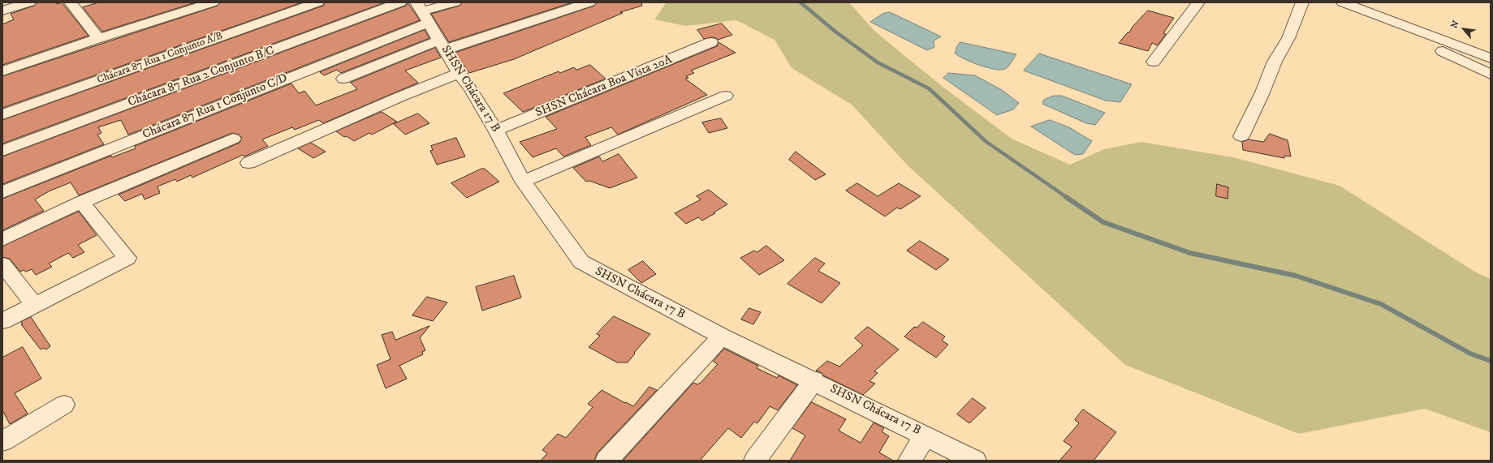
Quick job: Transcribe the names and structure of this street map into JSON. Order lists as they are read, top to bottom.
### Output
{
  "streets": {
    "street": [
      "Chácara 87 Rua 1 Conjunto A/B",
      "Chácara 87 Rua 2 Conjunto B/C",
      "SHSN Chácara Boa Vista 20A",
      "SHSN Chácara 17 B",
      "Chácara 87 Rua 1 Conjunto C/D"
    ]
  },
  "crossings": [
    ["SHSN Chácara Boa Vista 20A", "SHSN Chácara 17 B"],
    ["SHSN Chácara 17 B", "Chácara 87 Rua 1 Conjunto C/D"]
  ],
  "north": "top left"
}
